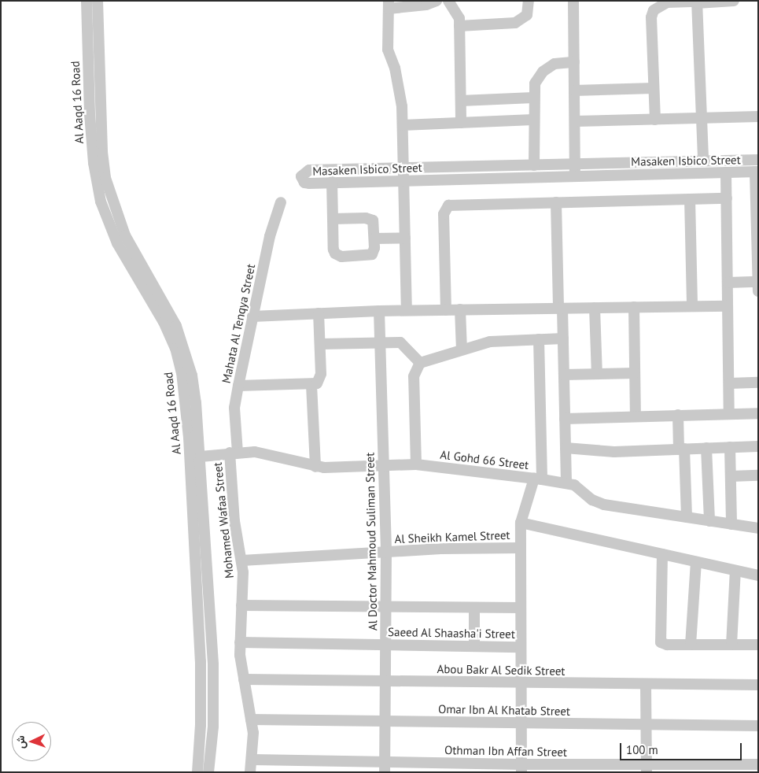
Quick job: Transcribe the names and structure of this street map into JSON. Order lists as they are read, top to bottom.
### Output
{
  "streets": {
    "street": [
      "Al Aaqd 16 Road",
      "Masaken Isbico Street",
      "Mahata Al Tenqya Street",
      "Al Gohd 66 Street",
      "Mohamed Wafaa Street",
      "Al Sheikh Kamel Street",
      "Al Doctor Mahmoud Suliman Street",
      "Saeed Al Shaasha'i Street",
      "Abou Bakr Al Sedik Street",
      "Omar Ibn Al Khatab Street",
      "Othman Ibn Affan Street"
    ]
  },
  "crossings": [
    ["Al Aaqd 16 Road", "Al Gohd 66 Street"],
    ["Mahata Al Tenqya Street", "Al Gohd 66 Street"],
    ["Mahata Al Tenqya Street", "Mohamed Wafaa Street"],
    ["Al Gohd 66 Street", "Mohamed Wafaa Street"],
    ["Al Gohd 66 Street", "Al Doctor Mahmoud Suliman Street"],
    ["Mohamed Wafaa Street", "Al Sheikh Kamel Street"],
    ["Mohamed Wafaa Street", "Saeed Al Shaasha'i Street"],
    ["Mohamed Wafaa Street", "Abou Bakr Al Sedik Street"],
    ["Mohamed Wafaa Street", "Omar Ibn Al Khatab Street"],
    ["Mohamed Wafaa Street", "Othman Ibn Affan Street"],
    ["Al Sheikh Kamel Street", "Al Doctor Mahmoud Suliman Street"],
    ["Al Doctor Mahmoud Suliman Street", "Saeed Al Shaasha'i Street"],
    ["Al Doctor Mahmoud Suliman Street", "Abou Bakr Al Sedik Street"],
    ["Al Doctor Mahmoud Suliman Street", "Omar Ibn Al Khatab Street"],
    ["Al Doctor Mahmoud Suliman Street", "Othman Ibn Affan Street"]
  ],
  "scale_bar": "100 m",
  "north": "left"
}
